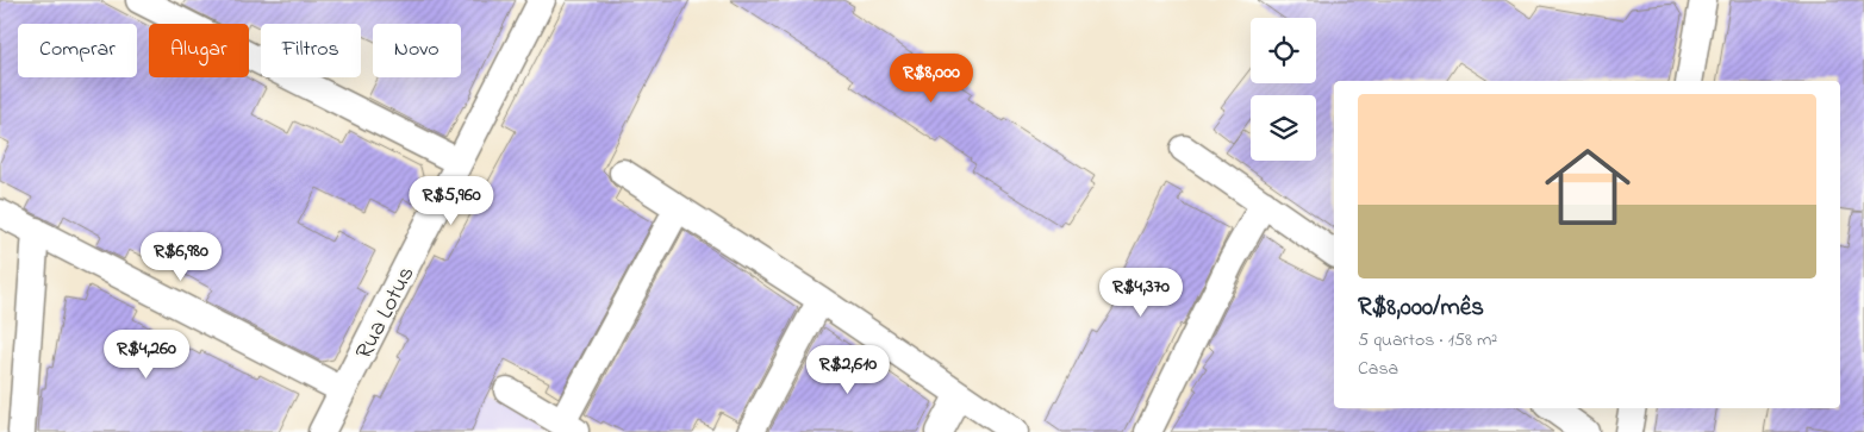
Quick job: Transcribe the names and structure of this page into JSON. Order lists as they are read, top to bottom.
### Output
{
  "streets": {
    "street": ["Rua Lotus"]
  },
  "page": {
    "chip": [
      "Comprar",
      "Alugar",
      "Filtros",
      "Novo"
    ],
    "price": [
      "R$8,000",
      "R$5,960",
      "R$6,980",
      "R$4,370",
      "R$4,260",
      "R$2,610"
    ],
    "list": [
      {
        "name": "R$8,000/mês",
        "note": "5 quartos · 158 m² · Casa"
      }
    ]
  }
}
